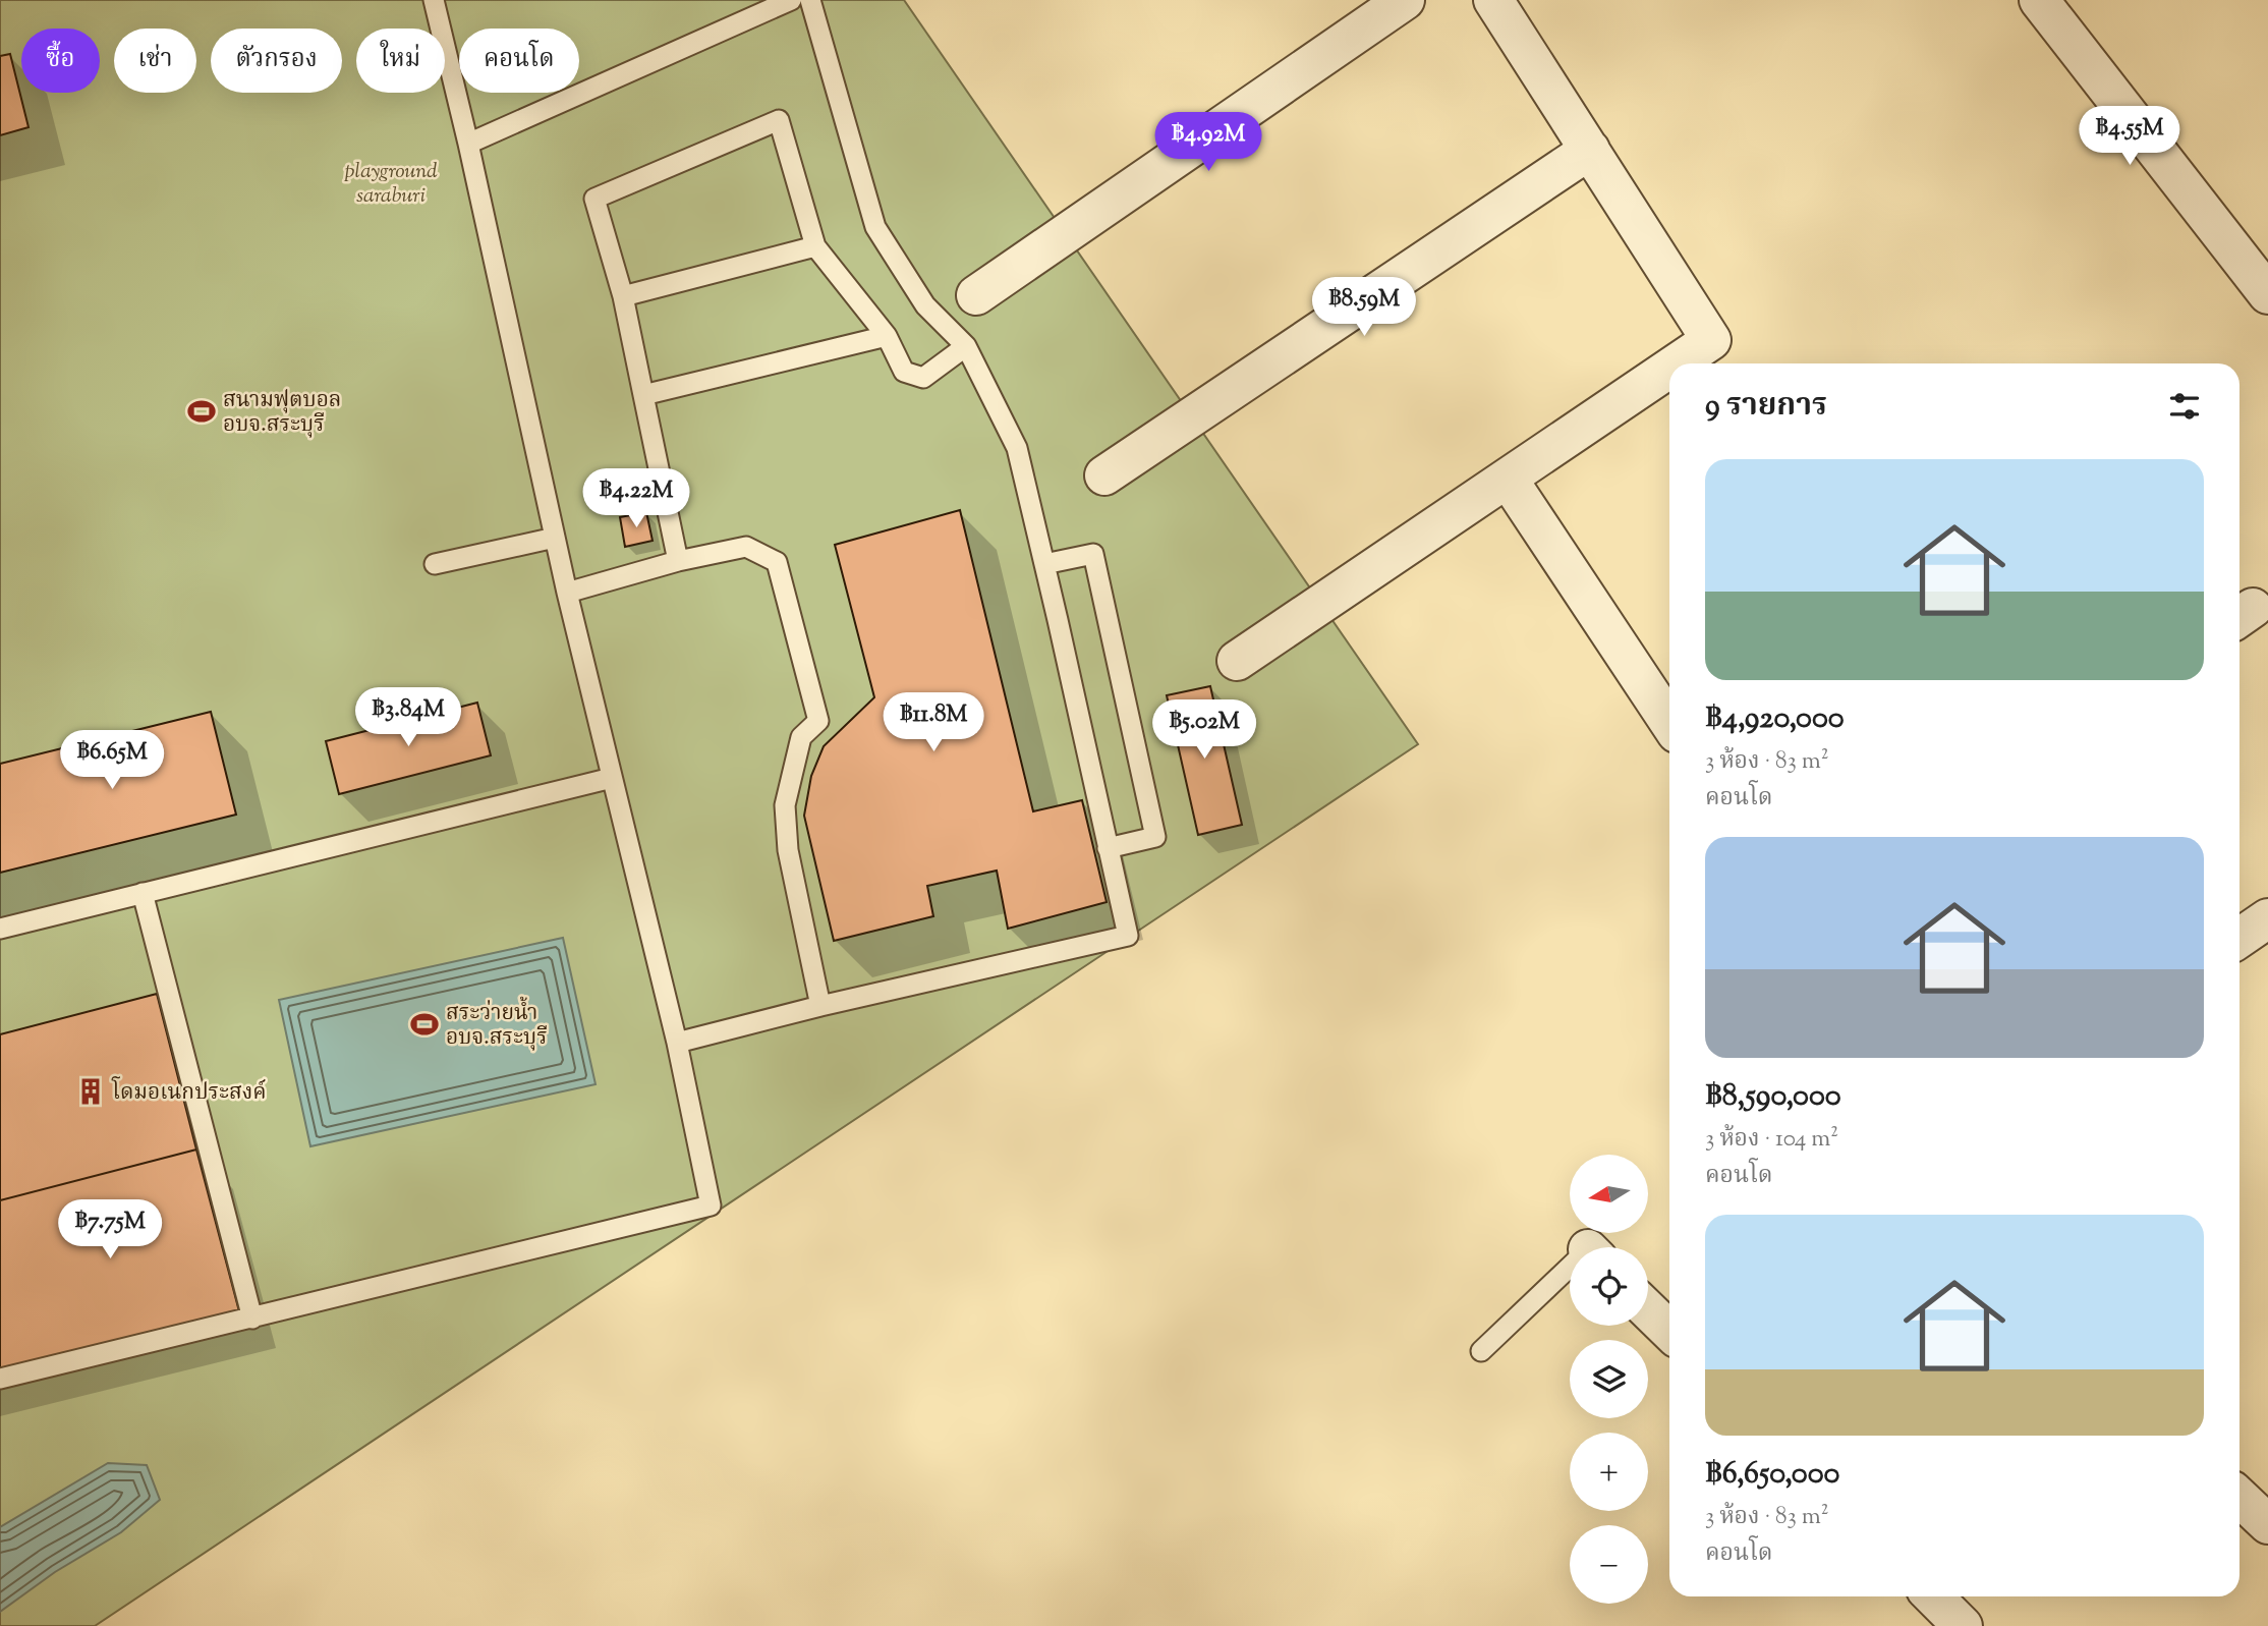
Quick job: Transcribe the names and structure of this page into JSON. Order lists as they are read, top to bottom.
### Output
{
  "parks": ["playground saraburi"],
  "places": {
    "sports": ["สนามฟุตบอล อบจ.สระบุรี", "สระว่ายน้ำ อบจ.สระบุรี"],
    "building": ["โดมอเนกประสงค์"]
  },
  "north": "left",
  "page": {
    "chip": [
      "ซื้อ",
      "เช่า",
      "ตัวกรอง",
      "ใหม่",
      "คอนโด"
    ],
    "price": [
      "฿4.55M",
      "฿4.92M",
      "฿8.59M",
      "฿4.22M",
      "฿3.84M",
      "฿11.8M",
      "฿5.02M",
      "฿6.65M",
      "฿7.75M"
    ],
    "heading": "9 รายการ",
    "list": [
      {
        "name": "฿4,920,000",
        "note": "3 ห้อง · 83 m² · คอนโด"
      },
      {
        "name": "฿8,590,000",
        "note": "3 ห้อง · 104 m² · คอนโด"
      },
      {
        "name": "฿6,650,000",
        "note": "3 ห้อง · 83 m² · คอนโด"
      }
    ],
    "map_buttons": ["+", "−"]
  }
}
